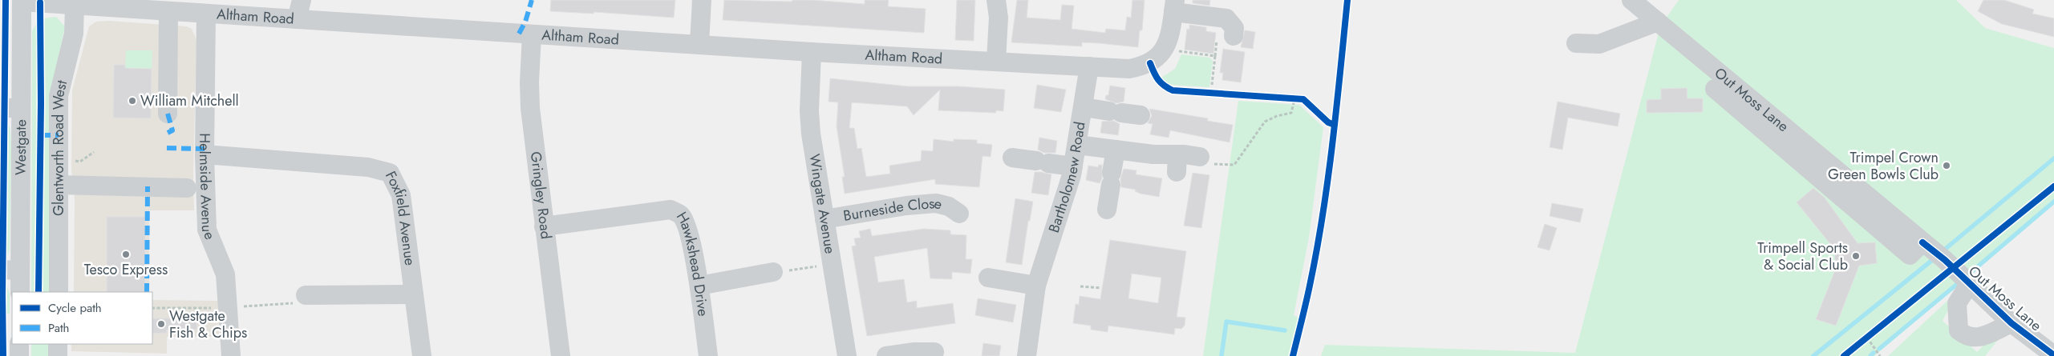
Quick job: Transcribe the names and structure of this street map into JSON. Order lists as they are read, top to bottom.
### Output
{
  "streets": {
    "street": [
      "Altham Road",
      "Out Moss Lane",
      "Westgate",
      "Glentworth Road West",
      "Bartholomew Road",
      "Helmside Avenue",
      "Gringley Road",
      "Wingate Avenue",
      "Burneside Close",
      "Foxfield Avenue",
      "Hawkshead Drive"
    ]
  },
  "crossings": [
    ["Altham Road", "Westgate"],
    ["Altham Road", "Glentworth Road West"],
    ["Altham Road", "Bartholomew Road"],
    ["Altham Road", "Helmside Avenue"],
    ["Altham Road", "Gringley Road"],
    ["Altham Road", "Wingate Avenue"],
    ["Helmside Avenue", "Foxfield Avenue"],
    ["Gringley Road", "Hawkshead Drive"],
    ["Wingate Avenue", "Burneside Close"]
  ],
  "places": [
    "William Mitchell",
    "Trimpel Crown Green Bowls Club",
    "Tesco Express",
    "Trimpell Sports & Social Club",
    "Westgate Fish & Chips"
  ],
  "legend": ["Cycle path", "Path"]
}
